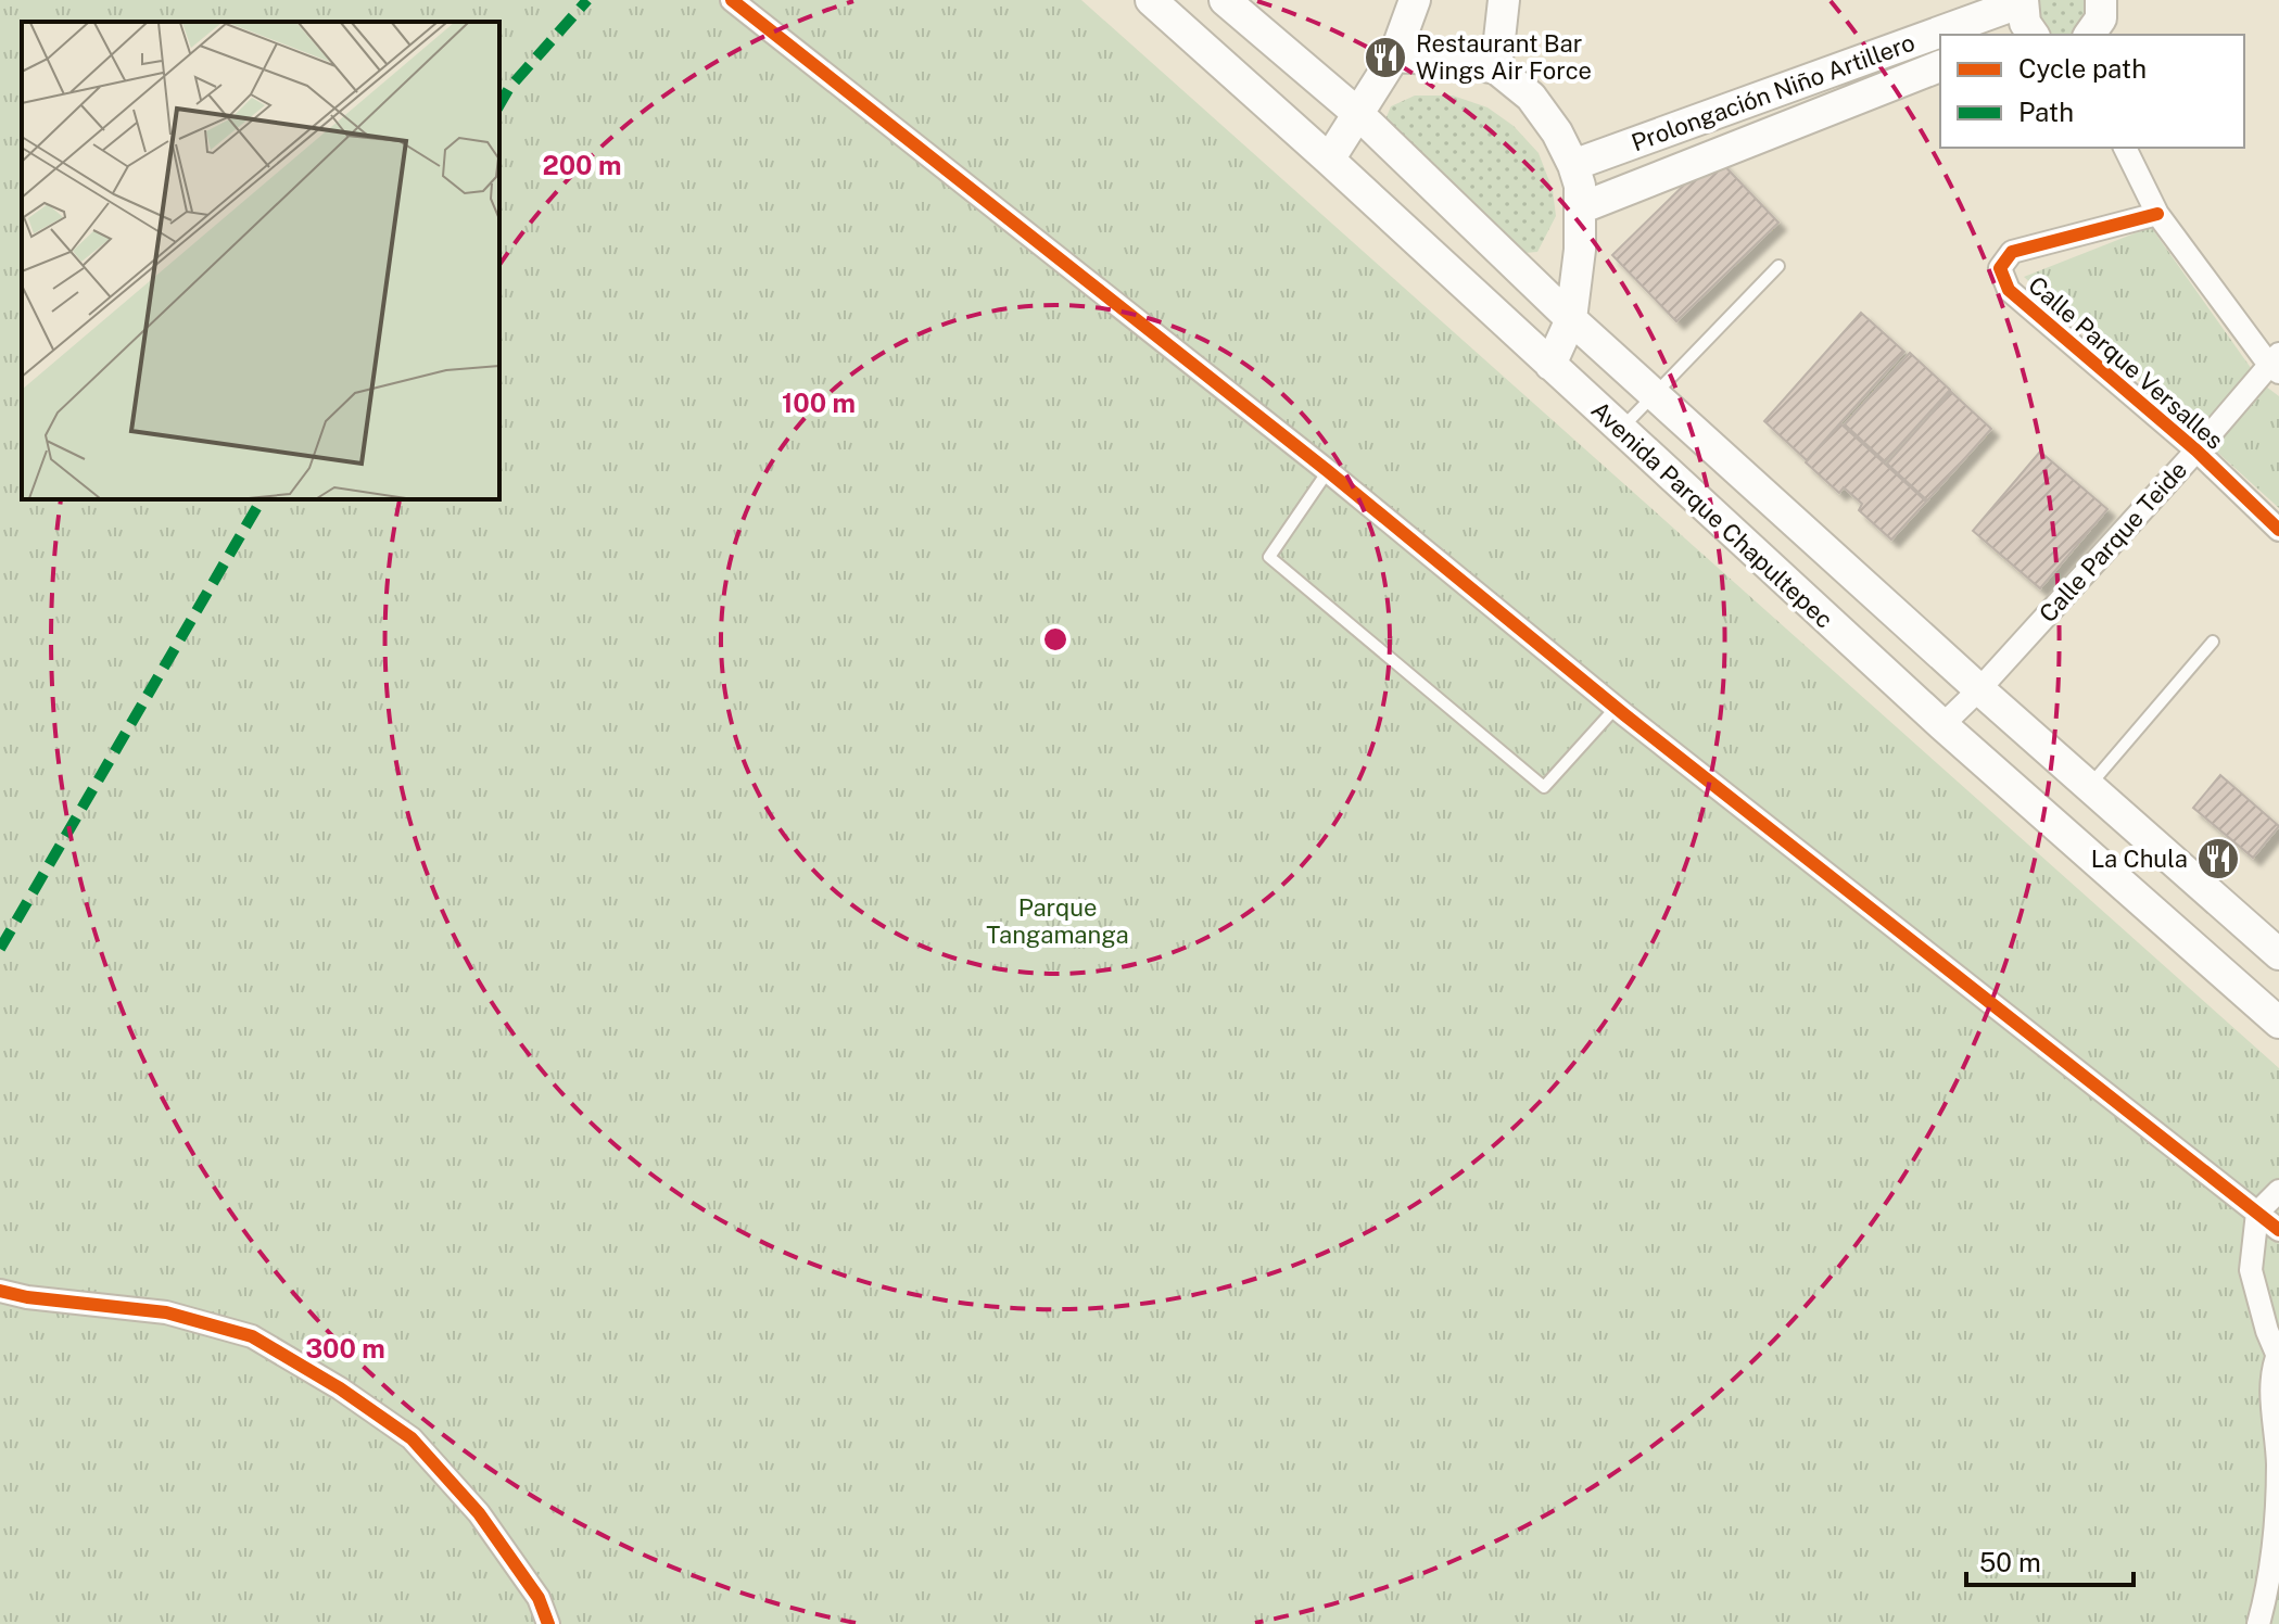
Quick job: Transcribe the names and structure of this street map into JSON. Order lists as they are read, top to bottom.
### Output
{
  "streets": {
    "main road": ["Prolongación Niño Artillero", "Avenida Parque Chapultepec"],
    "street": ["Calle Parque Versalles", "Calle Parque Teide"]
  },
  "crossings": [
    ["Calle Parque Versalles", "Calle Parque Teide"],
    ["Avenida Parque Chapultepec", "Calle Parque Teide"]
  ],
  "parks": ["Parque Tangamanga"],
  "places": {
    "restaurant": ["Restaurant Bar Wings Air Force", "La Chula"]
  },
  "legend": ["Cycle path", "Path"],
  "scale_bar": "50 m",
  "rings": ["200 m", "100 m", "300 m"]
}
